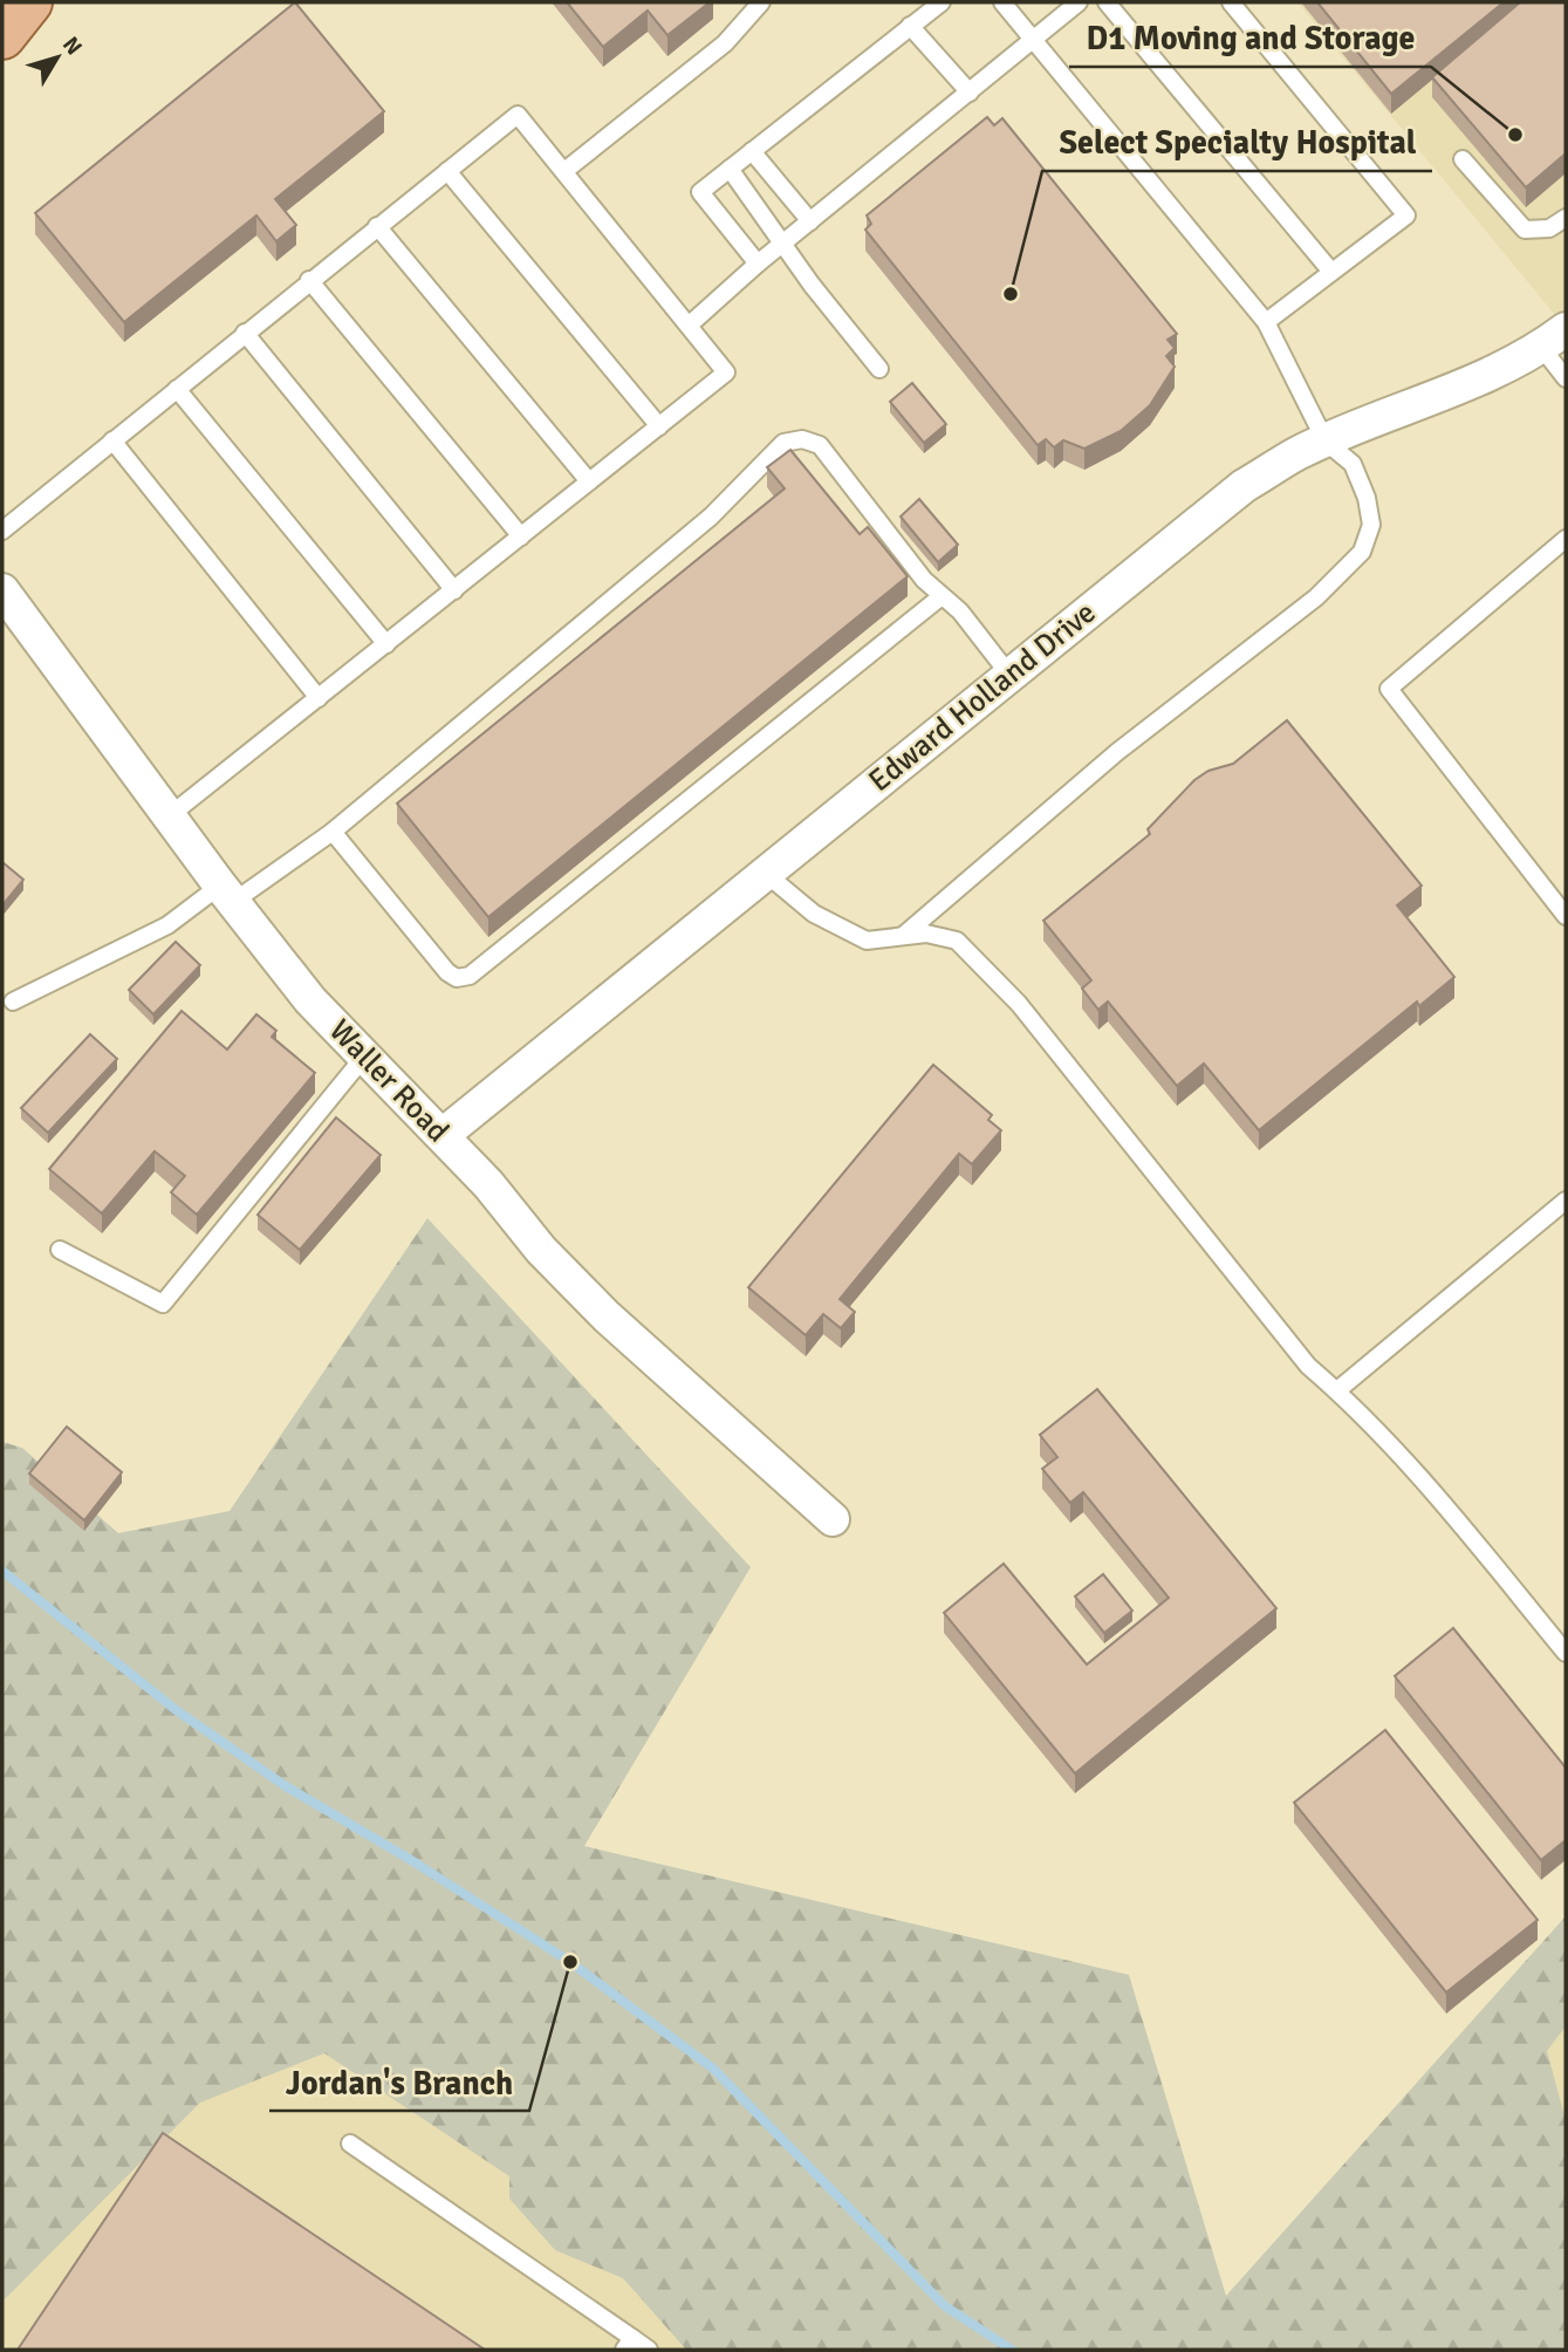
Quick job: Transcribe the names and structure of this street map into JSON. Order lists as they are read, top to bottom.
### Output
{
  "streets": {
    "street": ["Edward Holland Drive", "Waller Road"]
  },
  "crossings": [
    ["Edward Holland Drive", "Waller Road"]
  ],
  "places": ["D1 Moving and Storage", "Select Specialty Hospital", "Jordan's Branch"],
  "north": "top right"
}
